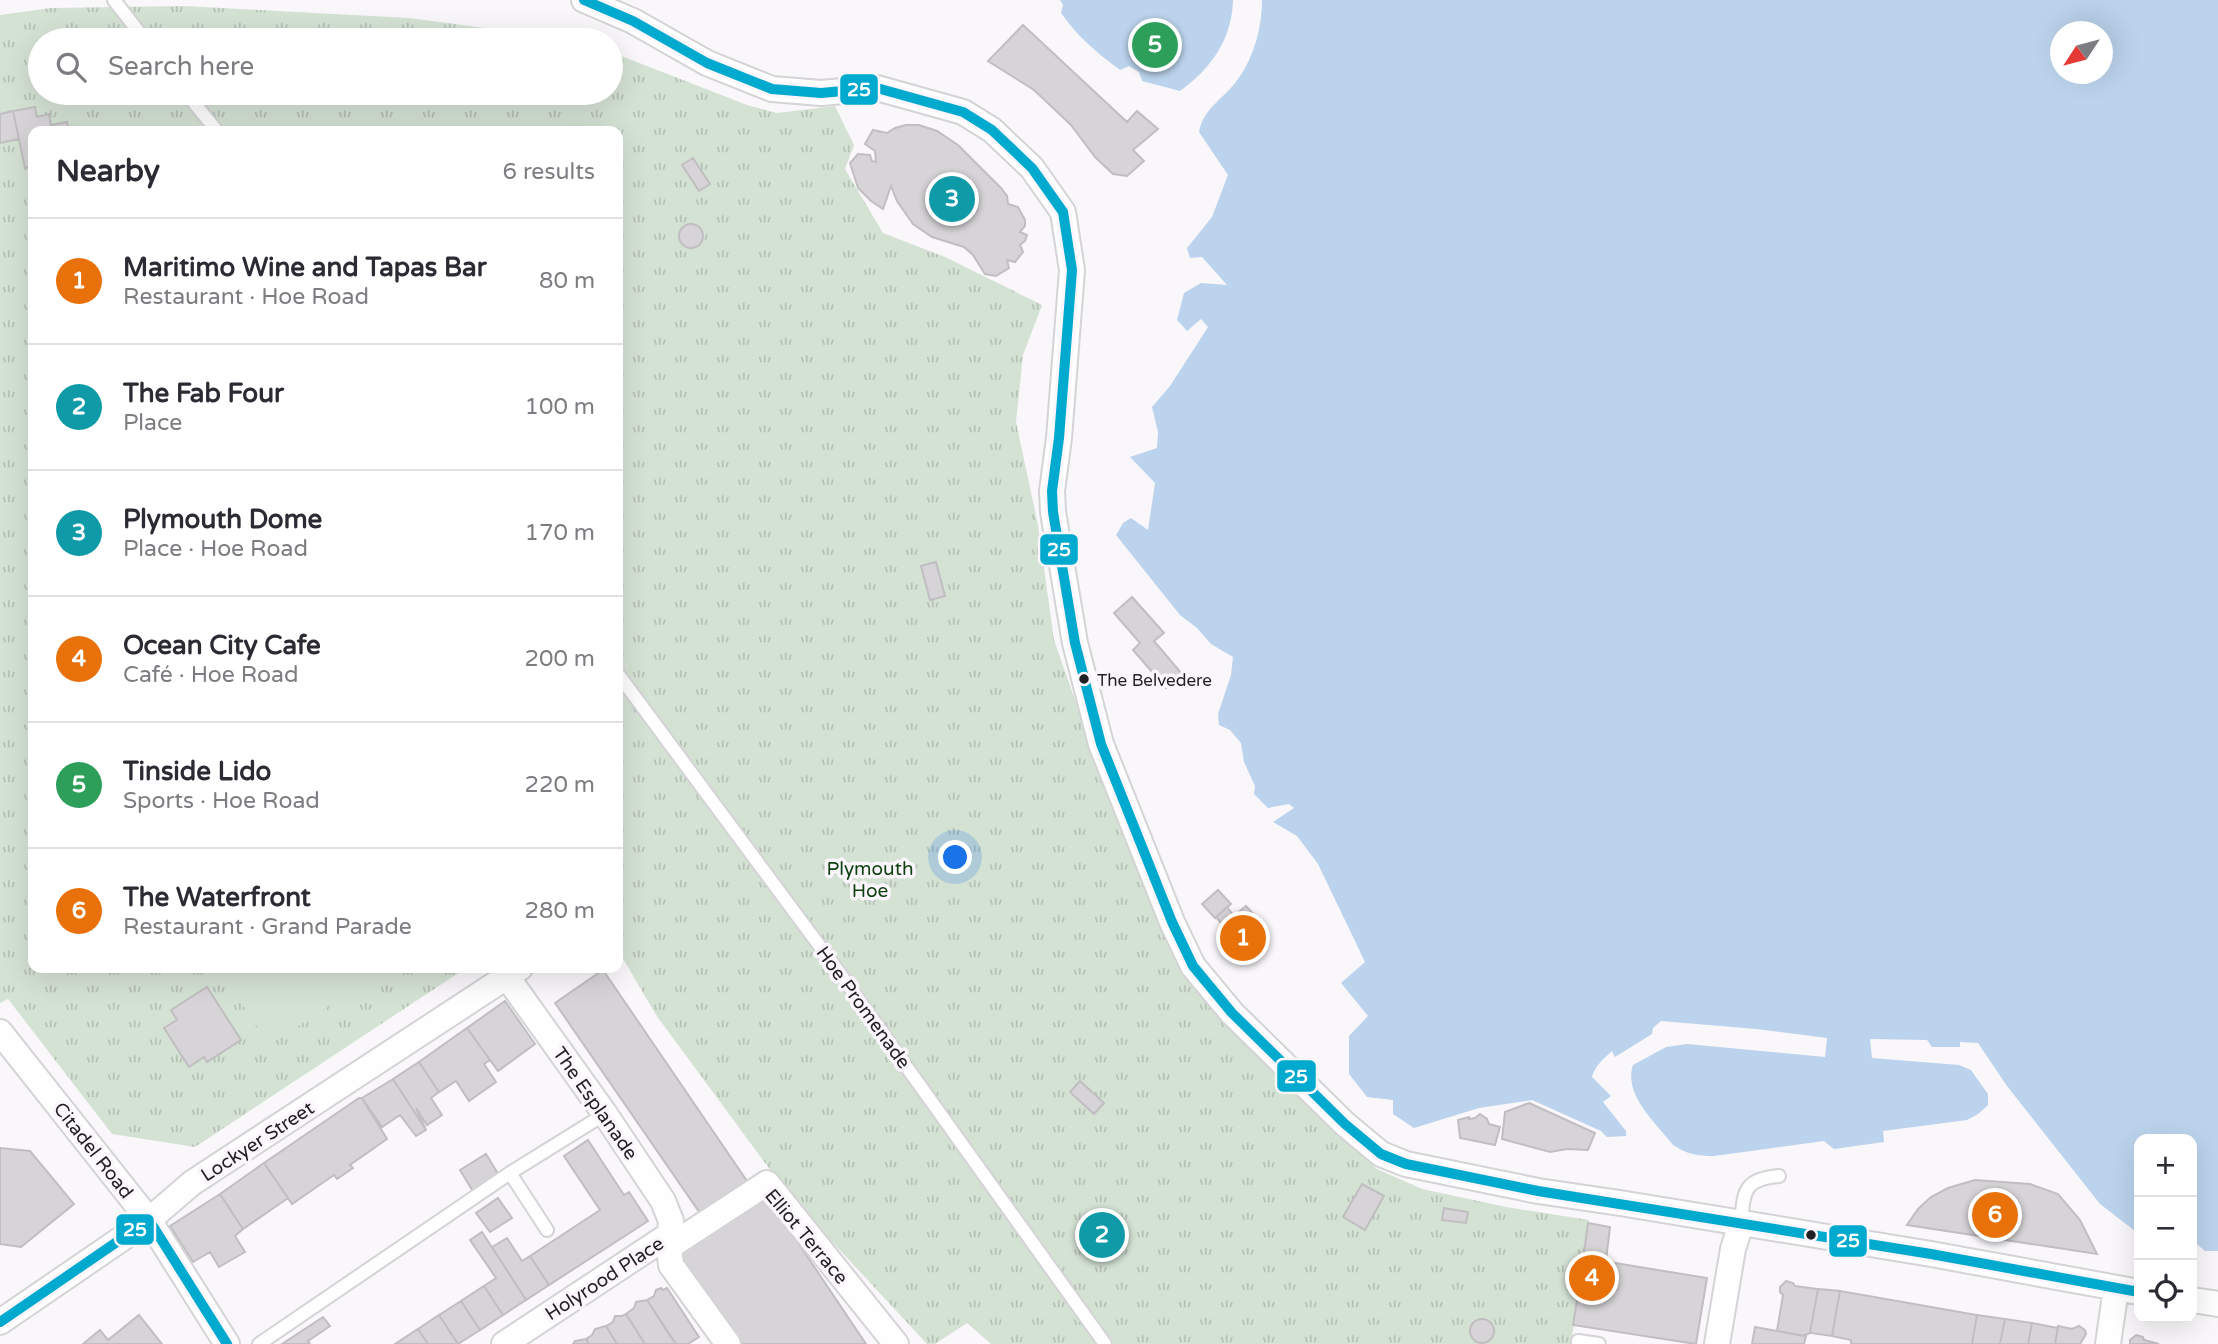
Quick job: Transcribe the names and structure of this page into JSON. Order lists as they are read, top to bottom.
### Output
{
  "streets": {
    "street": [
      "The Esplanade",
      "Lockyer Street",
      "Citadel Road",
      "Elliot Terrace",
      "Holyrood Place"
    ],
    "lane": ["Hoe Promenade"]
  },
  "crossings": [
    ["The Esplanade", "Lockyer Street"],
    ["The Esplanade", "Elliot Terrace"],
    ["The Esplanade", "Holyrood Place"],
    ["Lockyer Street", "Citadel Road"],
    ["Elliot Terrace", "Holyrood Place"]
  ],
  "parks": ["Plymouth Hoe"],
  "places": ["The Belvedere"],
  "lines": ["transit line 25"],
  "north": "bottom left",
  "page": {
    "pins": [
      "5",
      "3",
      "1",
      "6",
      "2",
      "4"
    ],
    "search": "Search here",
    "heading": ["Nearby", "6 results"],
    "list": [
      {
        "mark": "1",
        "name": "Maritimo Wine and Tapas Bar",
        "note": "Restaurant · Hoe Road",
        "value": "80 m"
      },
      {
        "mark": "2",
        "name": "The Fab Four",
        "note": "Place",
        "value": "100 m"
      },
      {
        "mark": "3",
        "name": "Plymouth Dome",
        "note": "Place · Hoe Road",
        "value": "170 m"
      },
      {
        "mark": "4",
        "name": "Ocean City Cafe",
        "note": "Café · Hoe Road",
        "value": "200 m"
      },
      {
        "mark": "5",
        "name": "Tinside Lido",
        "note": "Sports · Hoe Road",
        "value": "220 m"
      },
      {
        "mark": "6",
        "name": "The Waterfront",
        "note": "Restaurant · Grand Parade",
        "value": "280 m"
      }
    ],
    "map_buttons": ["+", "−"]
  }
}
